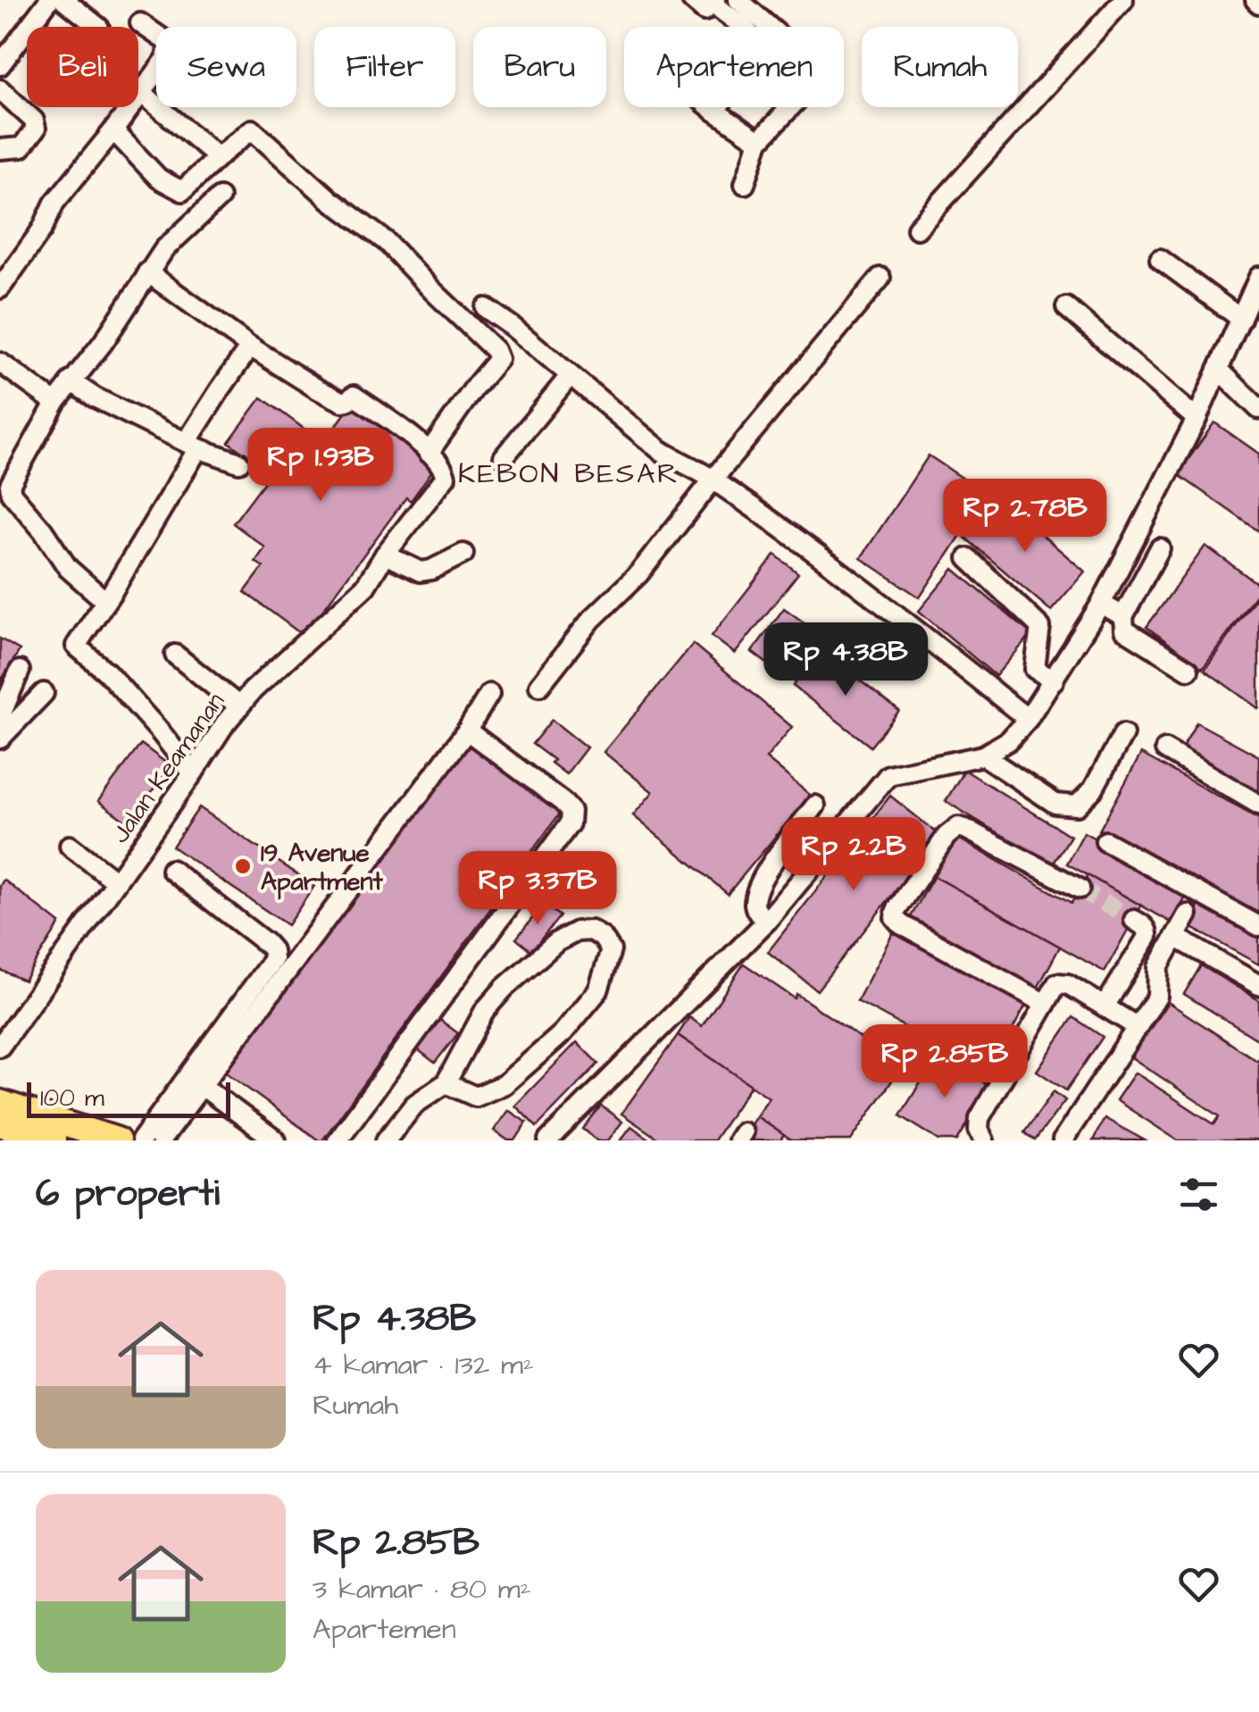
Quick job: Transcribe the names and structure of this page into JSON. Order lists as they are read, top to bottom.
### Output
{
  "streets": {
    "street": ["Jalan Keamanan"]
  },
  "districts": ["KEBON BESAR"],
  "places": ["19 Avenue Apartment"],
  "scale_bar": "100 m",
  "page": {
    "chip": [
      "Beli",
      "Sewa",
      "Filter",
      "Baru",
      "Apartemen",
      "Rumah"
    ],
    "price": [
      "Rp 1.93B",
      "Rp 2.78B",
      "Rp 4.38B",
      "Rp 2.2B",
      "Rp 3.37B",
      "Rp 2.85B"
    ],
    "scale": "100 m",
    "heading": "6 properti",
    "list": [
      {
        "name": "Rp 4.38B",
        "note": "4 kamar · 132 m² · Rumah"
      },
      {
        "name": "Rp 2.85B",
        "note": "3 kamar · 80 m² · Apartemen"
      }
    ]
  }
}
